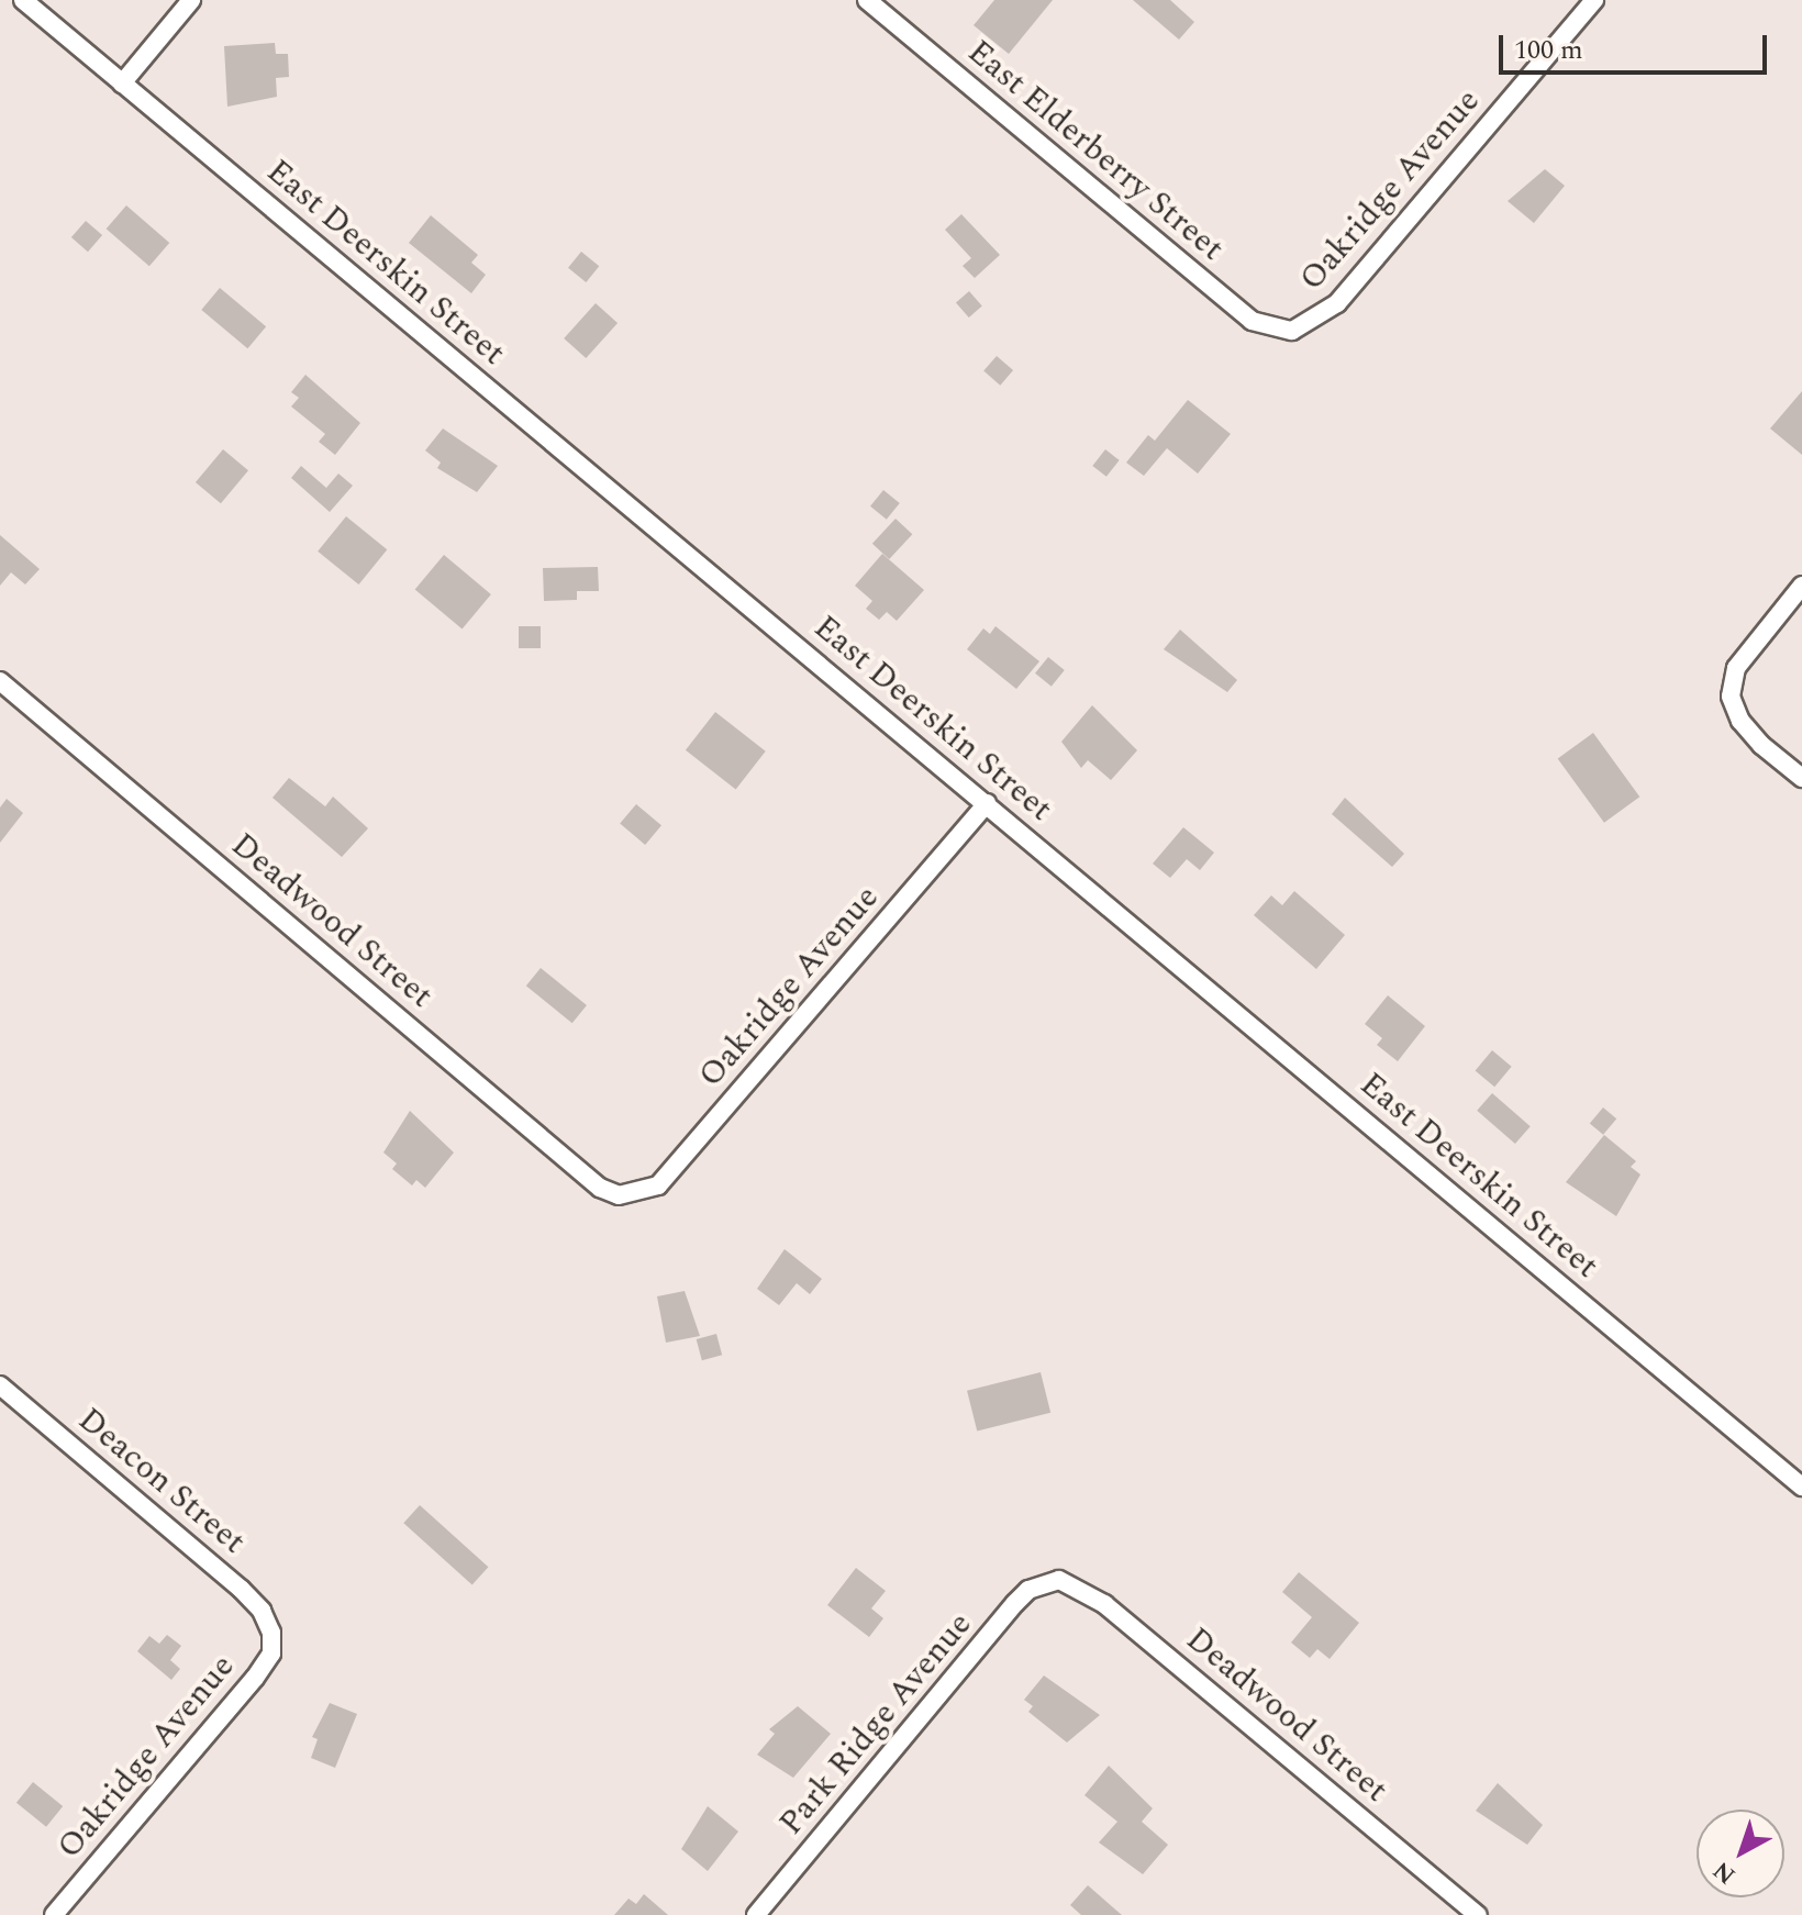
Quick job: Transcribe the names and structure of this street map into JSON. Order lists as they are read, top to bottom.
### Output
{
  "streets": {
    "street": [
      "East Elderberry Street",
      "Oakridge Avenue",
      "East Deerskin Street",
      "Deadwood Street",
      "Deacon Street",
      "Park Ridge Avenue"
    ]
  },
  "crossings": [
    ["East Elderberry Street", "Oakridge Avenue"],
    ["Oakridge Avenue", "East Deerskin Street"],
    ["Oakridge Avenue", "Deadwood Street"],
    ["Oakridge Avenue", "Deacon Street"],
    ["Deadwood Street", "Park Ridge Avenue"]
  ],
  "scale_bar": "100 m",
  "north": "bottom left"
}
